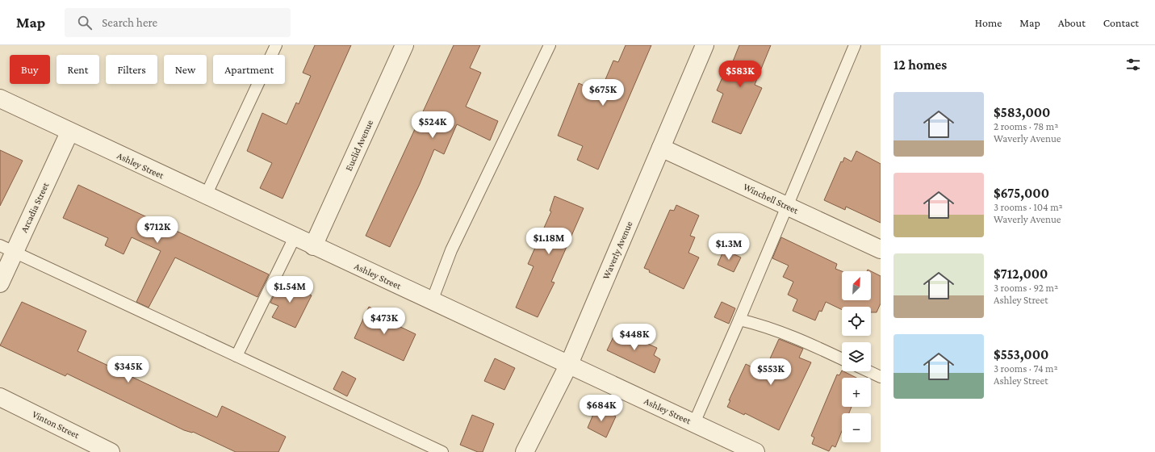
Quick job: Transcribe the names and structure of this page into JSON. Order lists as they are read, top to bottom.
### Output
{
  "streets": {
    "street": [
      "Euclid Avenue",
      "Ashley Street",
      "Winchell Street",
      "Arcadia Street",
      "Waverly Avenue",
      "Vinton Street"
    ]
  },
  "crossings": [
    ["Euclid Avenue", "Ashley Street"],
    ["Ashley Street", "Arcadia Street"],
    ["Ashley Street", "Waverly Avenue"],
    ["Winchell Street", "Waverly Avenue"]
  ],
  "north": "top right",
  "page": {
    "header": "Map",
    "search": "Search here",
    "nav": [
      "Home",
      "Map",
      "About",
      "Contact"
    ],
    "heading": "12 homes",
    "chip": [
      "Buy",
      "Rent",
      "Filters",
      "New",
      "Apartment"
    ],
    "price": [
      "$583K",
      "$675K",
      "$524K",
      "$712K",
      "$1.18M",
      "$1.3M",
      "$1.54M",
      "$473K",
      "$448K",
      "$345K",
      "$553K",
      "$684K"
    ],
    "list": [
      {
        "name": "$583,000",
        "note": "2 rooms · 78 m² · Waverly Avenue"
      },
      {
        "name": "$675,000",
        "note": "3 rooms · 104 m² · Waverly Avenue"
      },
      {
        "name": "$712,000",
        "note": "3 rooms · 92 m² · Ashley Street"
      },
      {
        "name": "$553,000",
        "note": "3 rooms · 74 m² · Ashley Street"
      }
    ],
    "map_buttons": ["+", "−"]
  }
}
